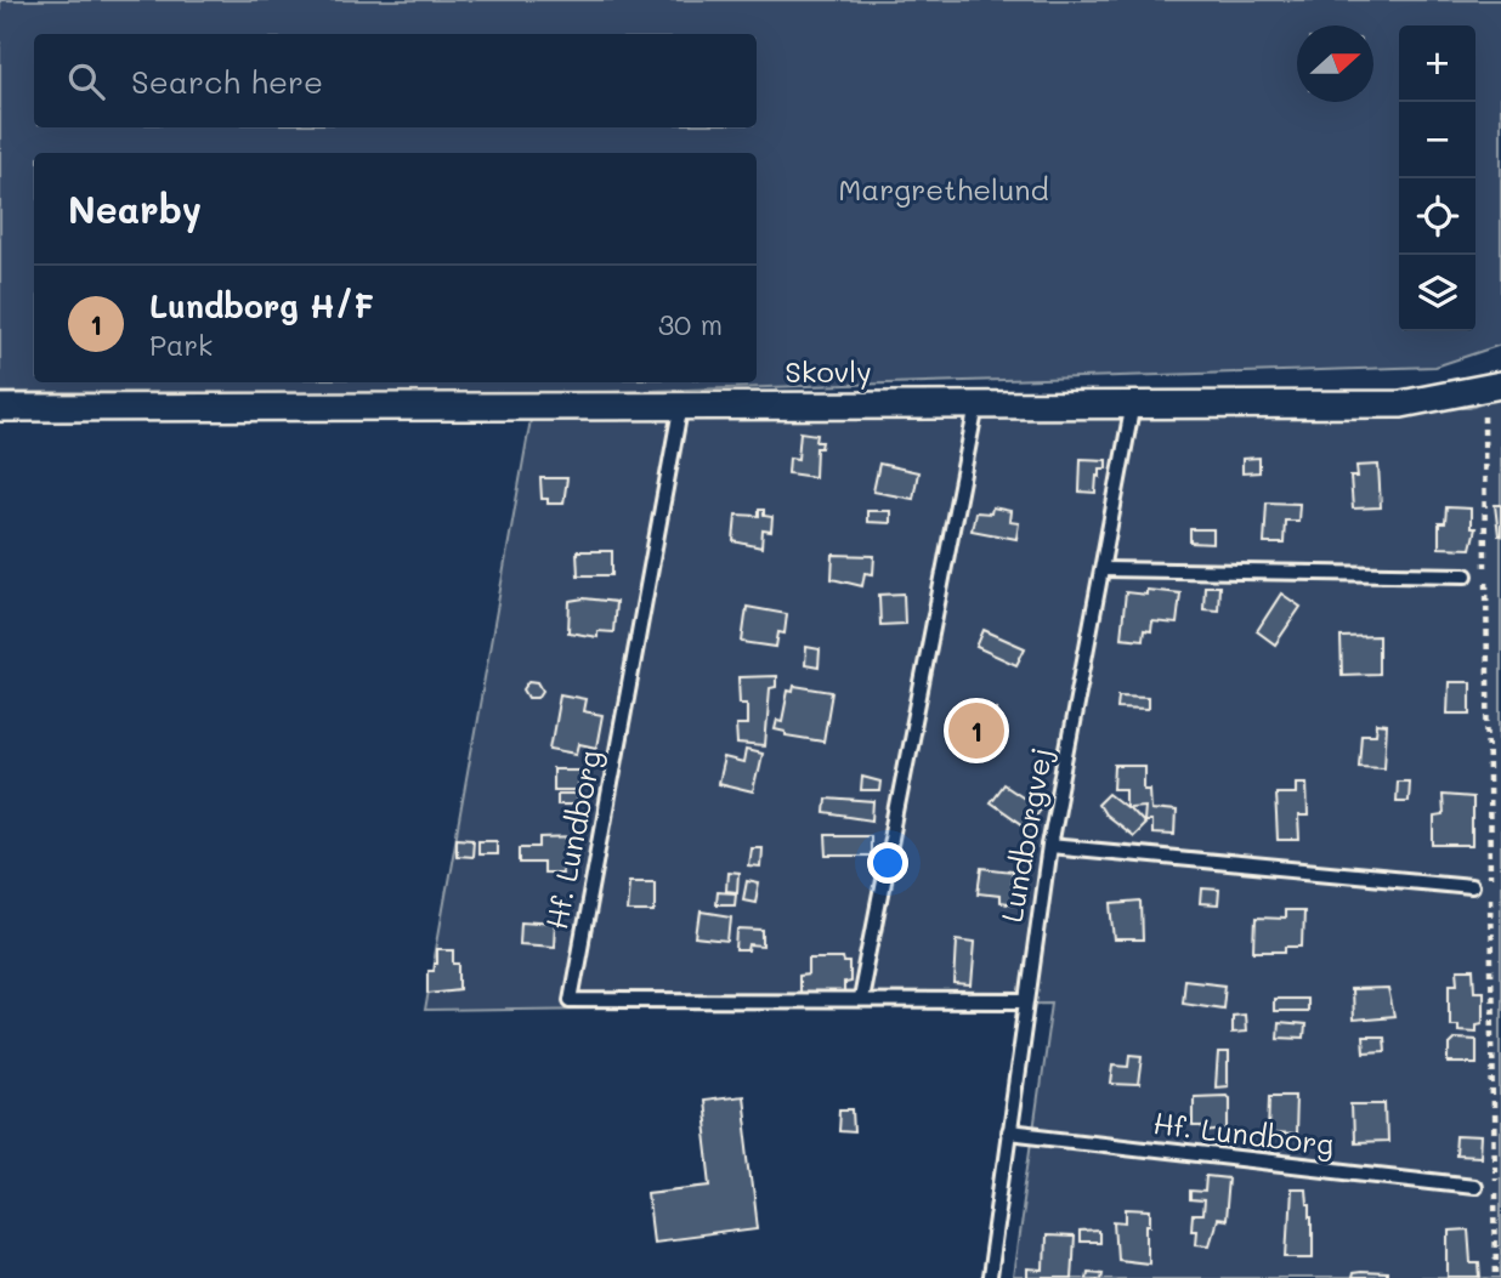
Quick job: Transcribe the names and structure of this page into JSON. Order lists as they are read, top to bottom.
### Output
{
  "streets": {
    "street": ["Skovly"],
    "lane": ["Lundborgvej", "Hf. Lundborg"]
  },
  "crossings": [
    ["Skovly", "Lundborgvej"],
    ["Skovly", "Hf. Lundborg"],
    ["Lundborgvej", "Hf. Lundborg"]
  ],
  "parks": ["Margrethelund"],
  "north": "right",
  "page": {
    "map_buttons": ["+", "−"],
    "search": "Search here",
    "heading": "Nearby",
    "list": [
      {
        "mark": "1",
        "name": "Lundborg H/F",
        "note": "Park",
        "value": "30 m"
      }
    ],
    "pins": "1"
  }
}
